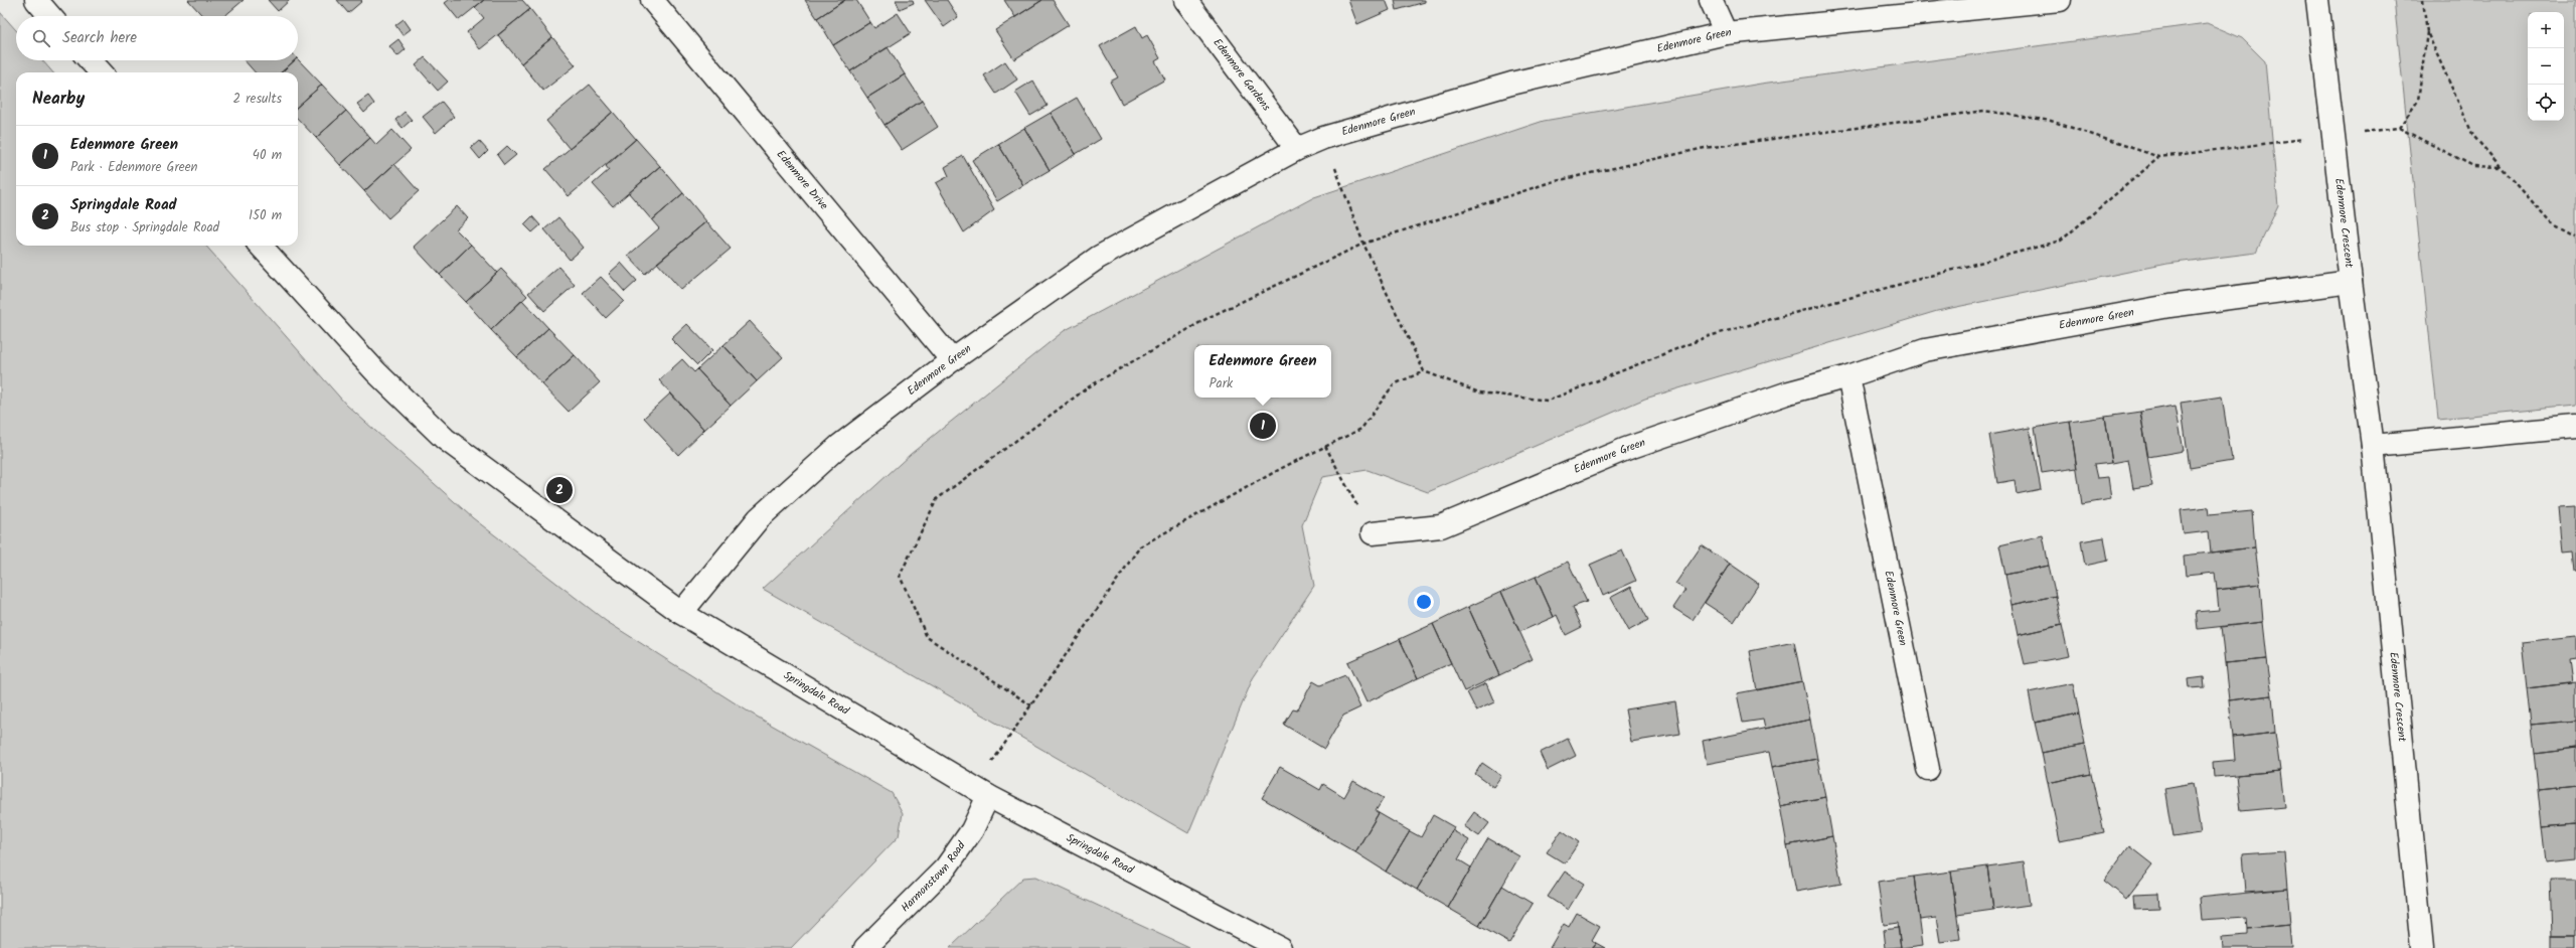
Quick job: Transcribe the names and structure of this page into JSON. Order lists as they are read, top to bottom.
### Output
{
  "streets": {
    "street": [
      "Edenmore Green",
      "Edenmore Gardens",
      "Edenmore Drive",
      "Edenmore Crescent",
      "Springdale Road",
      "Harmonstown Road"
    ]
  },
  "crossings": [
    ["Edenmore Green", "Edenmore Gardens"],
    ["Edenmore Green", "Edenmore Drive"],
    ["Edenmore Green", "Edenmore Crescent"],
    ["Edenmore Green", "Springdale Road"],
    ["Springdale Road", "Harmonstown Road"]
  ],
  "page": {
    "map_buttons": ["+", "−"],
    "search": "Search here",
    "heading": ["Nearby", "2 results"],
    "list": [
      {
        "mark": "1",
        "name": "Edenmore Green",
        "note": "Park · Edenmore Green",
        "value": "40 m"
      },
      {
        "mark": "2",
        "name": "Springdale Road",
        "note": "Bus stop · Springdale Road",
        "value": "150 m"
      }
    ],
    "popup": ["Edenmore Green", "Park"],
    "pins": ["1", "2"]
  }
}
